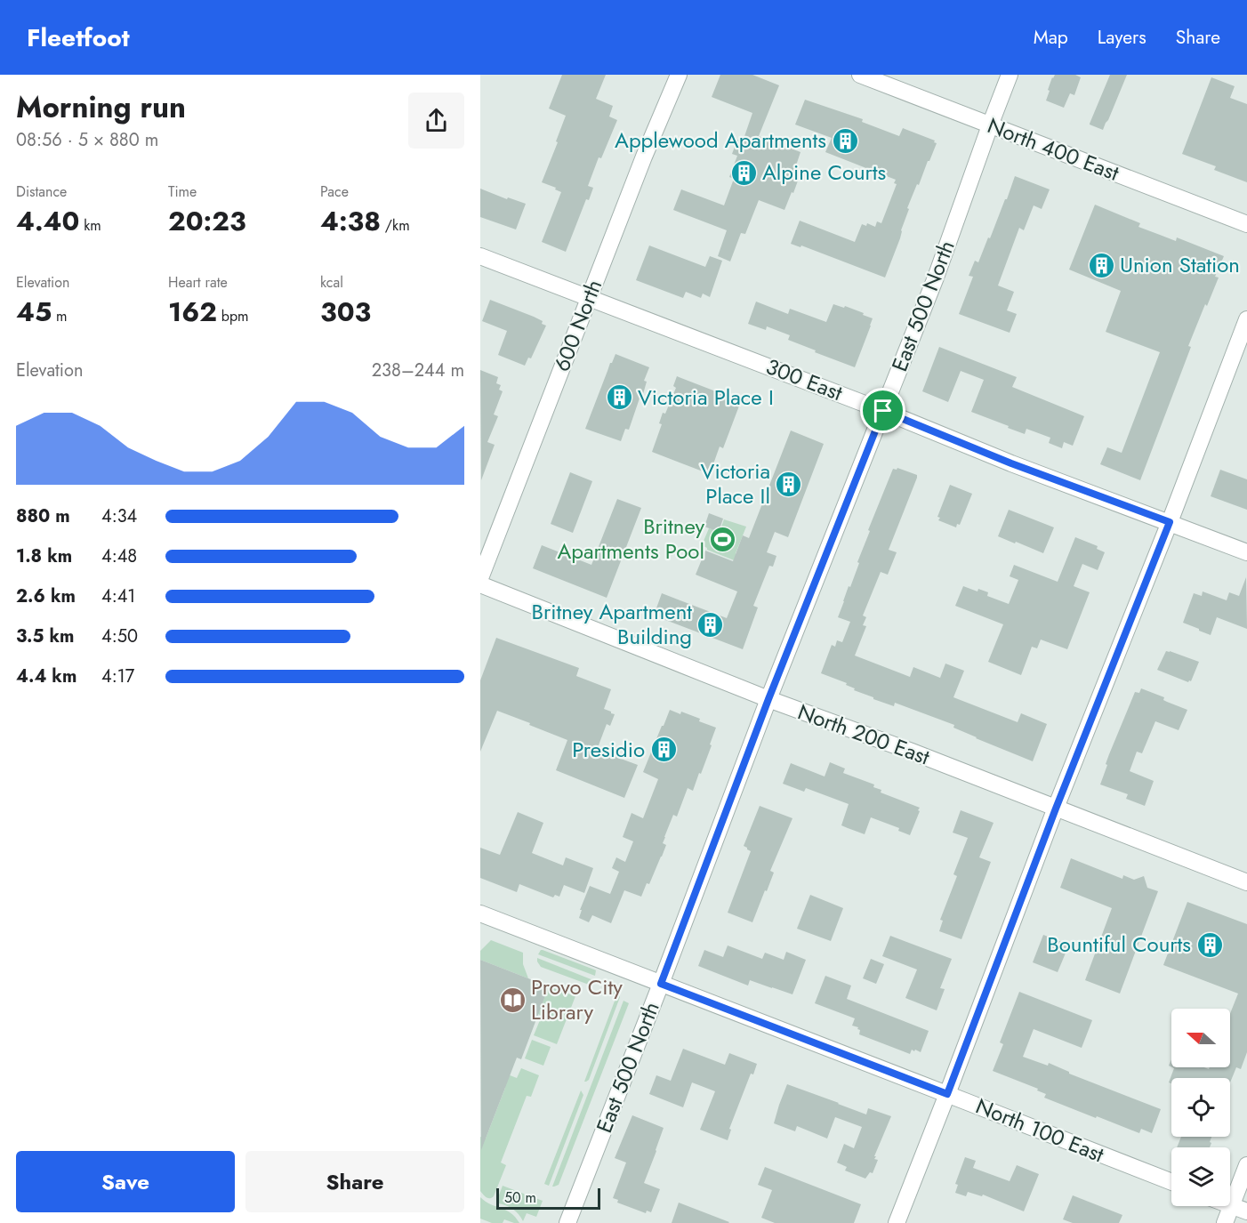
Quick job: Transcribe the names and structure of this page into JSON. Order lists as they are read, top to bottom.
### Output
{
  "streets": {
    "street": [
      "North 400 East",
      "East 500 North",
      "600 North",
      "300 East",
      "North 200 East",
      "North 100 East"
    ]
  },
  "crossings": [
    ["North 400 East", "East 500 North"],
    ["East 500 North", "300 East"],
    ["East 500 North", "North 200 East"],
    ["East 500 North", "North 100 East"],
    ["600 North", "300 East"]
  ],
  "places": {
    "building": [
      "Applewood Apartments",
      "Alpine Courts",
      "Union Station",
      "Victoria Place I",
      "Victoria Place Il",
      "Britney Apartment Building",
      "Presidio",
      "Bountiful Courts"
    ],
    "sports": ["Britney Apartments Pool"],
    "library": ["Provo City Library"]
  },
  "scale_bar": "50 m",
  "north": "left",
  "page": {
    "header": "Fleetfoot",
    "nav": ["Map", "Layers", "Share"],
    "heading": ["Morning run", "08:56 · 5 × 880 m"],
    "stats": [
      ["Distance", "4.40 km"],
      ["Time", "20:23"],
      ["Pace", "4:38 /km"],
      ["Elevation", "45 m"],
      ["Heart rate", "162 bpm"],
      ["kcal", "303"]
    ],
    "chart": ["Elevation", "238–244 m"],
    "list": [
      {
        "name": "880 m",
        "note": "4:34"
      },
      {
        "name": "1.8 km",
        "note": "4:48"
      },
      {
        "name": "2.6 km",
        "note": "4:41"
      },
      {
        "name": "3.5 km",
        "note": "4:50"
      },
      {
        "name": "4.4 km",
        "note": "4:17"
      }
    ],
    "buttons": ["Save", "Share"],
    "scale": "50 m"
  }
}
